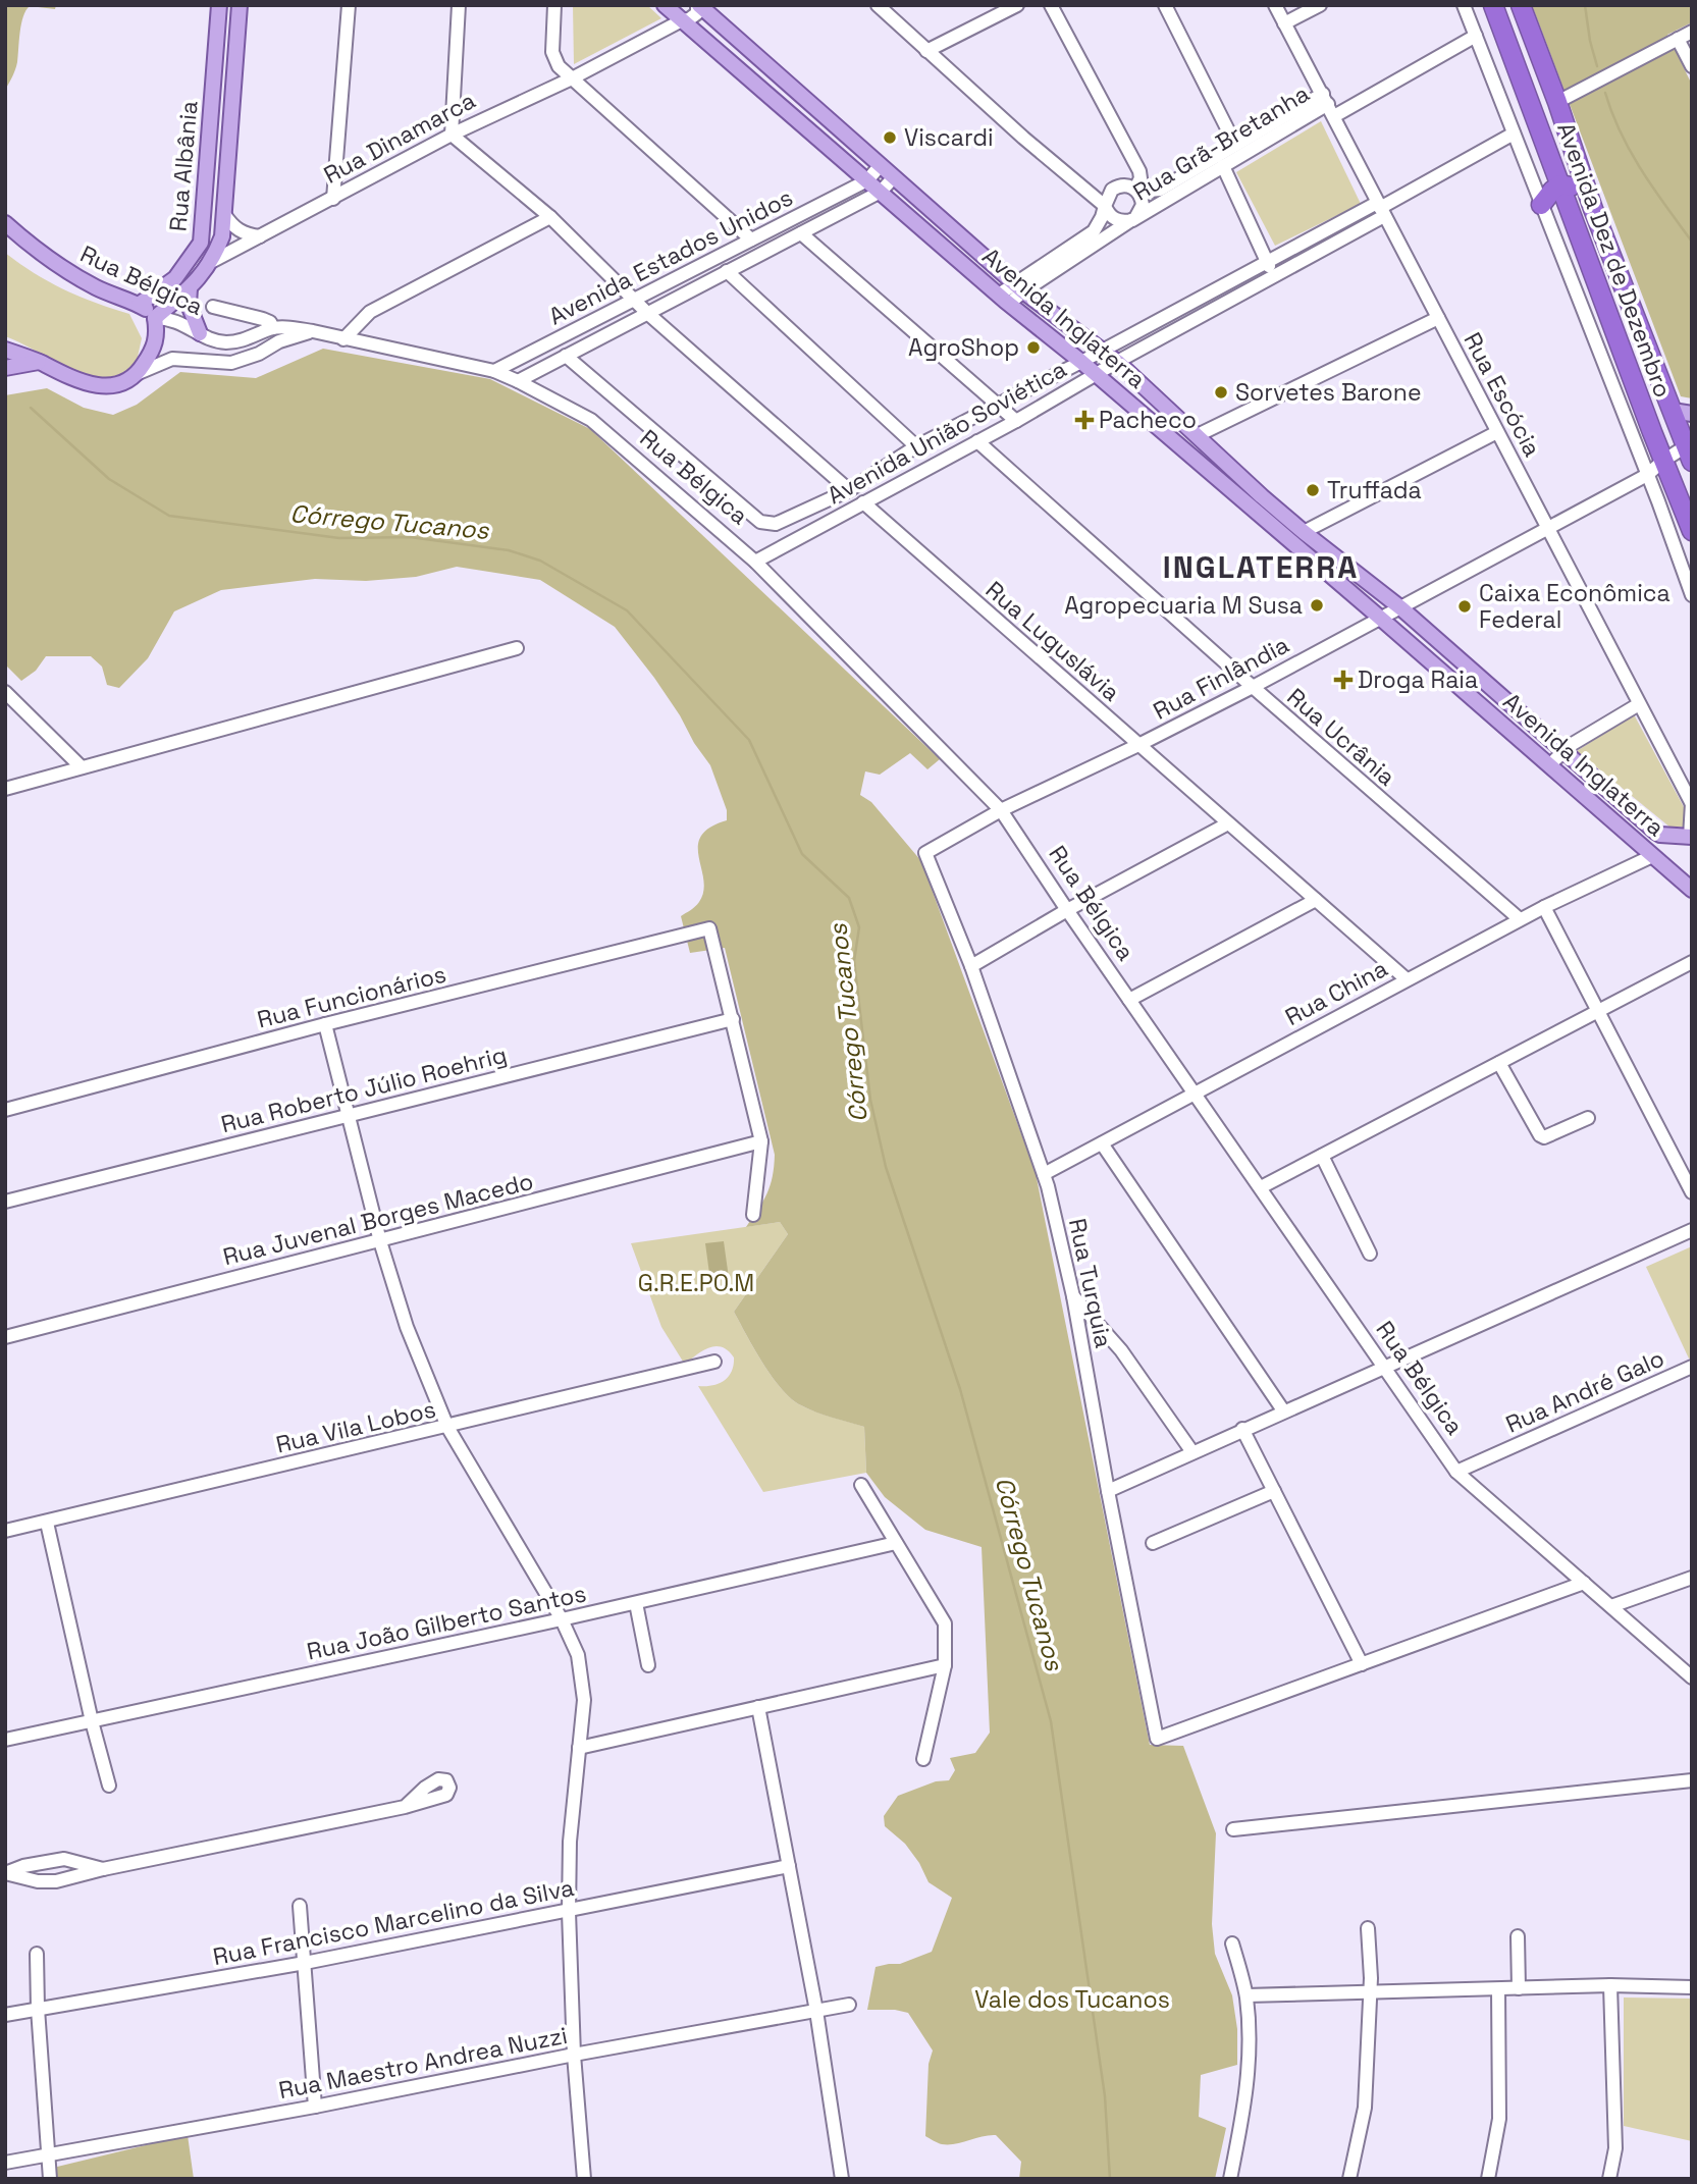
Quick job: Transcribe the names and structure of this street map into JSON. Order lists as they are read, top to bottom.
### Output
{
  "streets": {
    "highway": ["Avenida Dez de Dezembro"],
    "main road": [
      "Rua Dinamarca",
      "Rua Albânia",
      "Rua Bélgica",
      "Avenida Inglaterra"
    ],
    "street": [
      "Rua Grã-Bretanha",
      "Avenida Estados Unidos",
      "Rua Escócia",
      "Avenida União Soviética",
      "Rua Luguslávia",
      "Rua Finlândia",
      "Rua Ucrânia",
      "Rua China",
      "Rua Funcionários",
      "Rua Roberto Júlio Roehrig",
      "Rua Juvenal Borges Macedo",
      "Rua Turquia",
      "Rua André Galo",
      "Rua Vila Lobos",
      "Rua João Gilberto Santos",
      "Rua Francisco Marcelino da Silva",
      "Rua Maestro Andrea Nuzzi"
    ]
  },
  "crossings": [
    ["Rua Dinamarca", "Rua Albânia"],
    ["Rua Dinamarca", "Rua Bélgica"],
    ["Rua Dinamarca", "Avenida Inglaterra"],
    ["Rua Grã-Bretanha", "Avenida Inglaterra"],
    ["Rua Grã-Bretanha", "Rua Escócia"],
    ["Rua Albânia", "Rua Bélgica"],
    ["Avenida Estados Unidos", "Rua Bélgica"],
    ["Avenida Estados Unidos", "Avenida Inglaterra"],
    ["Avenida Estados Unidos", "Avenida União Soviética"],
    ["Avenida Dez de Dezembro", "Rua Finlândia"],
    ["Rua Bélgica", "Avenida União Soviética"],
    ["Rua Bélgica", "Rua Finlândia"],
    ["Rua Bélgica", "Rua China"],
    ["Rua Bélgica", "Rua André Galo"],
    ["Avenida Inglaterra", "Rua Escócia"],
    ["Avenida Inglaterra", "Avenida União Soviética"],
    ["Avenida Inglaterra", "Rua Finlândia"],
    ["Avenida Inglaterra", "Rua China"],
    ["Rua Escócia", "Avenida União Soviética"],
    ["Rua Escócia", "Rua Finlândia"],
    ["Avenida União Soviética", "Rua Luguslávia"],
    ["Avenida União Soviética", "Rua Ucrânia"],
    ["Rua Luguslávia", "Rua Finlândia"],
    ["Rua Luguslávia", "Rua China"],
    ["Rua Finlândia", "Rua Ucrânia"],
    ["Rua Finlândia", "Rua Turquia"],
    ["Rua Ucrânia", "Rua China"],
    ["Rua China", "Rua Turquia"],
    ["Rua Funcionários", "Rua Roberto Júlio Roehrig"]
  ],
  "districts": ["INGLATERRA"],
  "water": ["Córrego Tucanos"],
  "parks": ["G.R.E.PO.M", "Vale dos Tucanos"],
  "places": {
    "other": [
      "Viscardi",
      "AgroShop",
      "Sorvetes Barone",
      "Truffada",
      "Agropecuaria M Susa",
      "Caixa Econômica Federal"
    ],
    "health": ["Pacheco", "Droga Raia"]
  }
}
